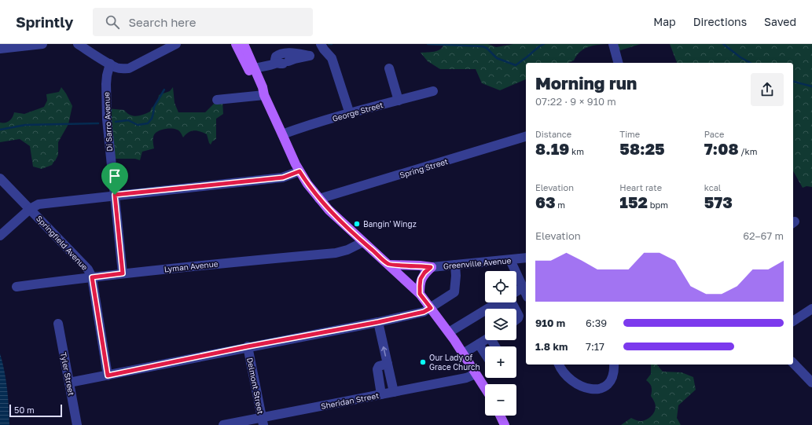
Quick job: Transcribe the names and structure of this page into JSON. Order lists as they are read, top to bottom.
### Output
{
  "streets": {
    "main road": ["Greenville Avenue"],
    "street": [
      "George Street",
      "Di Sarro Avenue",
      "Spring Street",
      "Springfield Avenue",
      "Lyman Avenue",
      "Tyler Street",
      "Delmont Street",
      "Sheridan Street"
    ]
  },
  "crossings": [
    ["Di Sarro Avenue", "Lyman Avenue"],
    ["Springfield Avenue", "Lyman Avenue"],
    ["Delmont Street", "Sheridan Street"]
  ],
  "places": ["Bangin' Wingz", "Our Lady of Grace Church"],
  "scale_bar": "50 m",
  "page": {
    "header": "Sprintly",
    "search": "Search here",
    "nav": ["Map", "Directions", "Saved"],
    "heading": ["Morning run", "07:22 · 9 × 910 m"],
    "stats": [
      ["Distance", "8.19 km"],
      ["Time", "58:25"],
      ["Pace", "7:08 /km"],
      ["Elevation", "63 m"],
      ["Heart rate", "152 bpm"],
      ["kcal", "573"]
    ],
    "chart": ["Elevation", "62–67 m"],
    "map_buttons": ["+", "−"],
    "list": [
      {
        "name": "910 m",
        "note": "6:39"
      },
      {
        "name": "1.8 km",
        "note": "7:17"
      }
    ],
    "scale": "50 m"
  }
}
